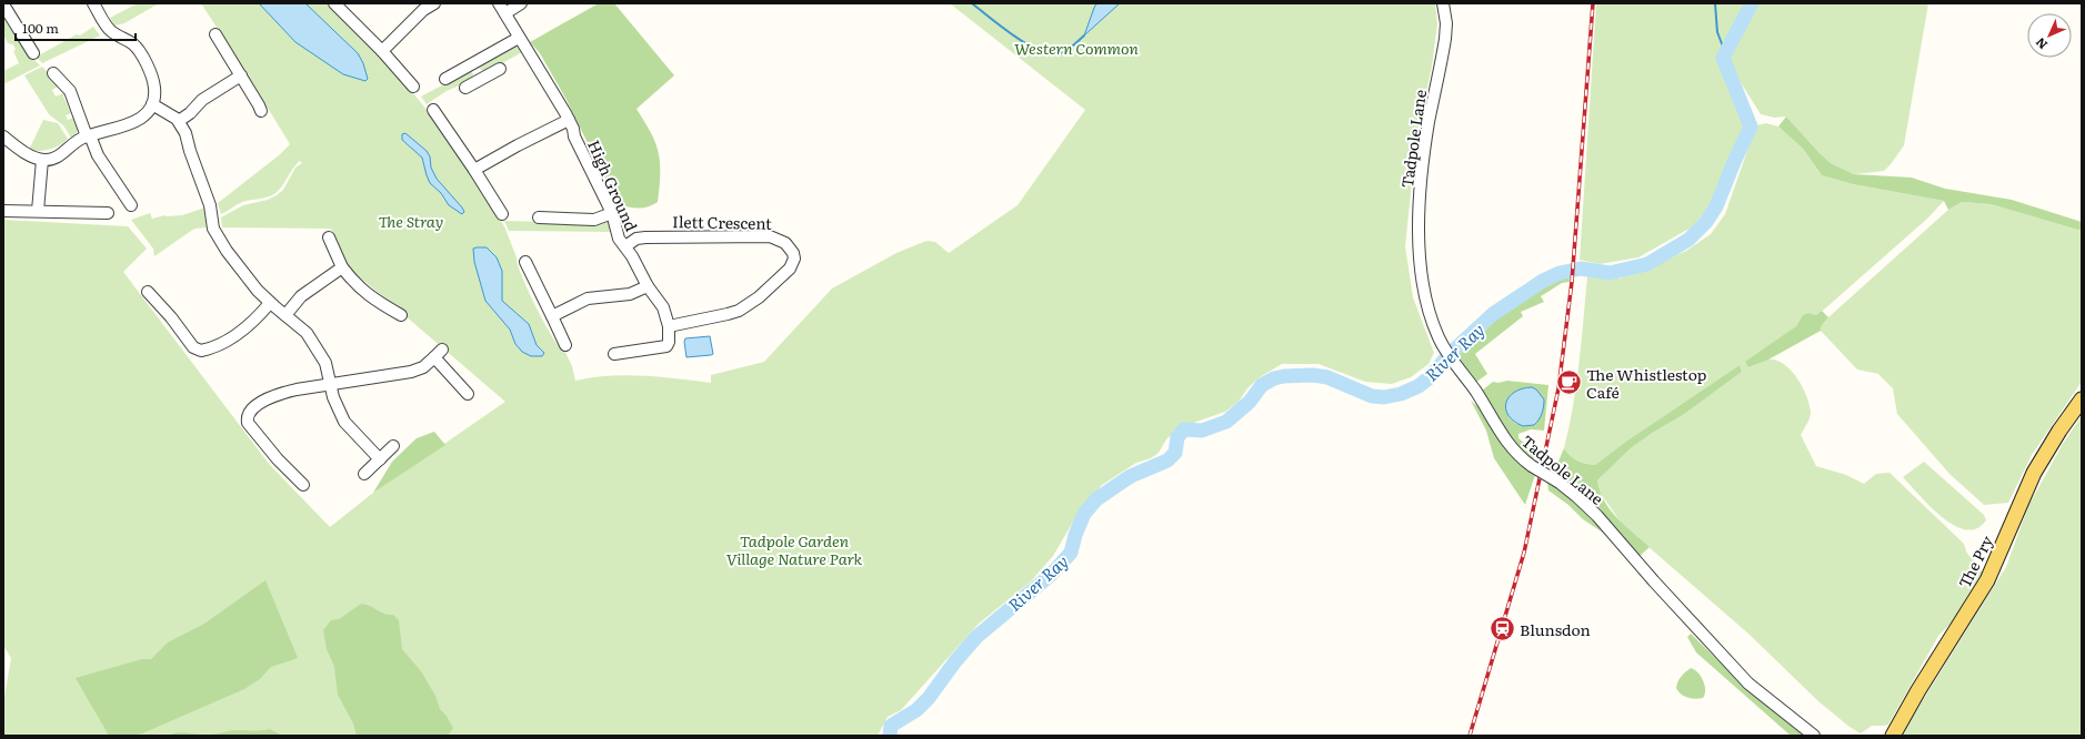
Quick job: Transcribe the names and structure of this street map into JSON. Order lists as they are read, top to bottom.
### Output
{
  "streets": {
    "main road": ["The Pry"],
    "street": ["Tadpole Lane", "High Ground", "Ilett Crescent"]
  },
  "crossings": [
    ["High Ground", "Ilett Crescent"]
  ],
  "water": ["River Ray"],
  "parks": ["Western Common", "The Stray", "Tadpole Garden Village Nature Park"],
  "places": {
    "cafe": ["The Whistlestop Café"],
    "station": ["Blunsdon"]
  },
  "scale_bar": "100 m",
  "north": "bottom left"
}
